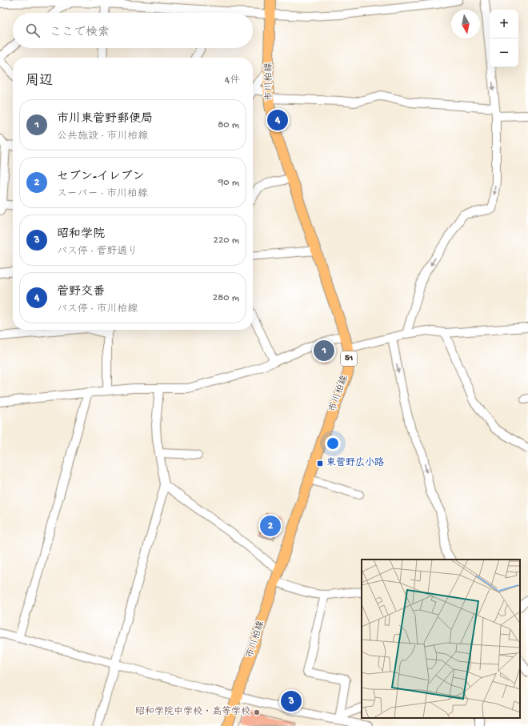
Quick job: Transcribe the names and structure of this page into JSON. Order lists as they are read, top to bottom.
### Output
{
  "streets": {
    "main road": ["市川柏線", "51"]
  },
  "places": {
    "transit": ["東菅野広小路"],
    "other": ["昭和学院中学校・高等学校"]
  },
  "north": "bottom",
  "page": {
    "map_buttons": ["+", "−"],
    "search": "ここで検索",
    "heading": ["周辺", "4件"],
    "list": [
      {
        "mark": "1",
        "name": "市川東菅野郵便局",
        "note": "公共施設 · 市川柏線",
        "value": "80 m"
      },
      {
        "mark": "2",
        "name": "セブン-イレブン",
        "note": "スーパー · 市川柏線",
        "value": "90 m"
      },
      {
        "mark": "3",
        "name": "昭和学院",
        "note": "バス停 · 菅野通り",
        "value": "220 m"
      },
      {
        "mark": "4",
        "name": "菅野交番",
        "note": "バス停 · 市川柏線",
        "value": "280 m"
      }
    ],
    "pins": [
      "4",
      "1",
      "2",
      "3"
    ]
  }
}
